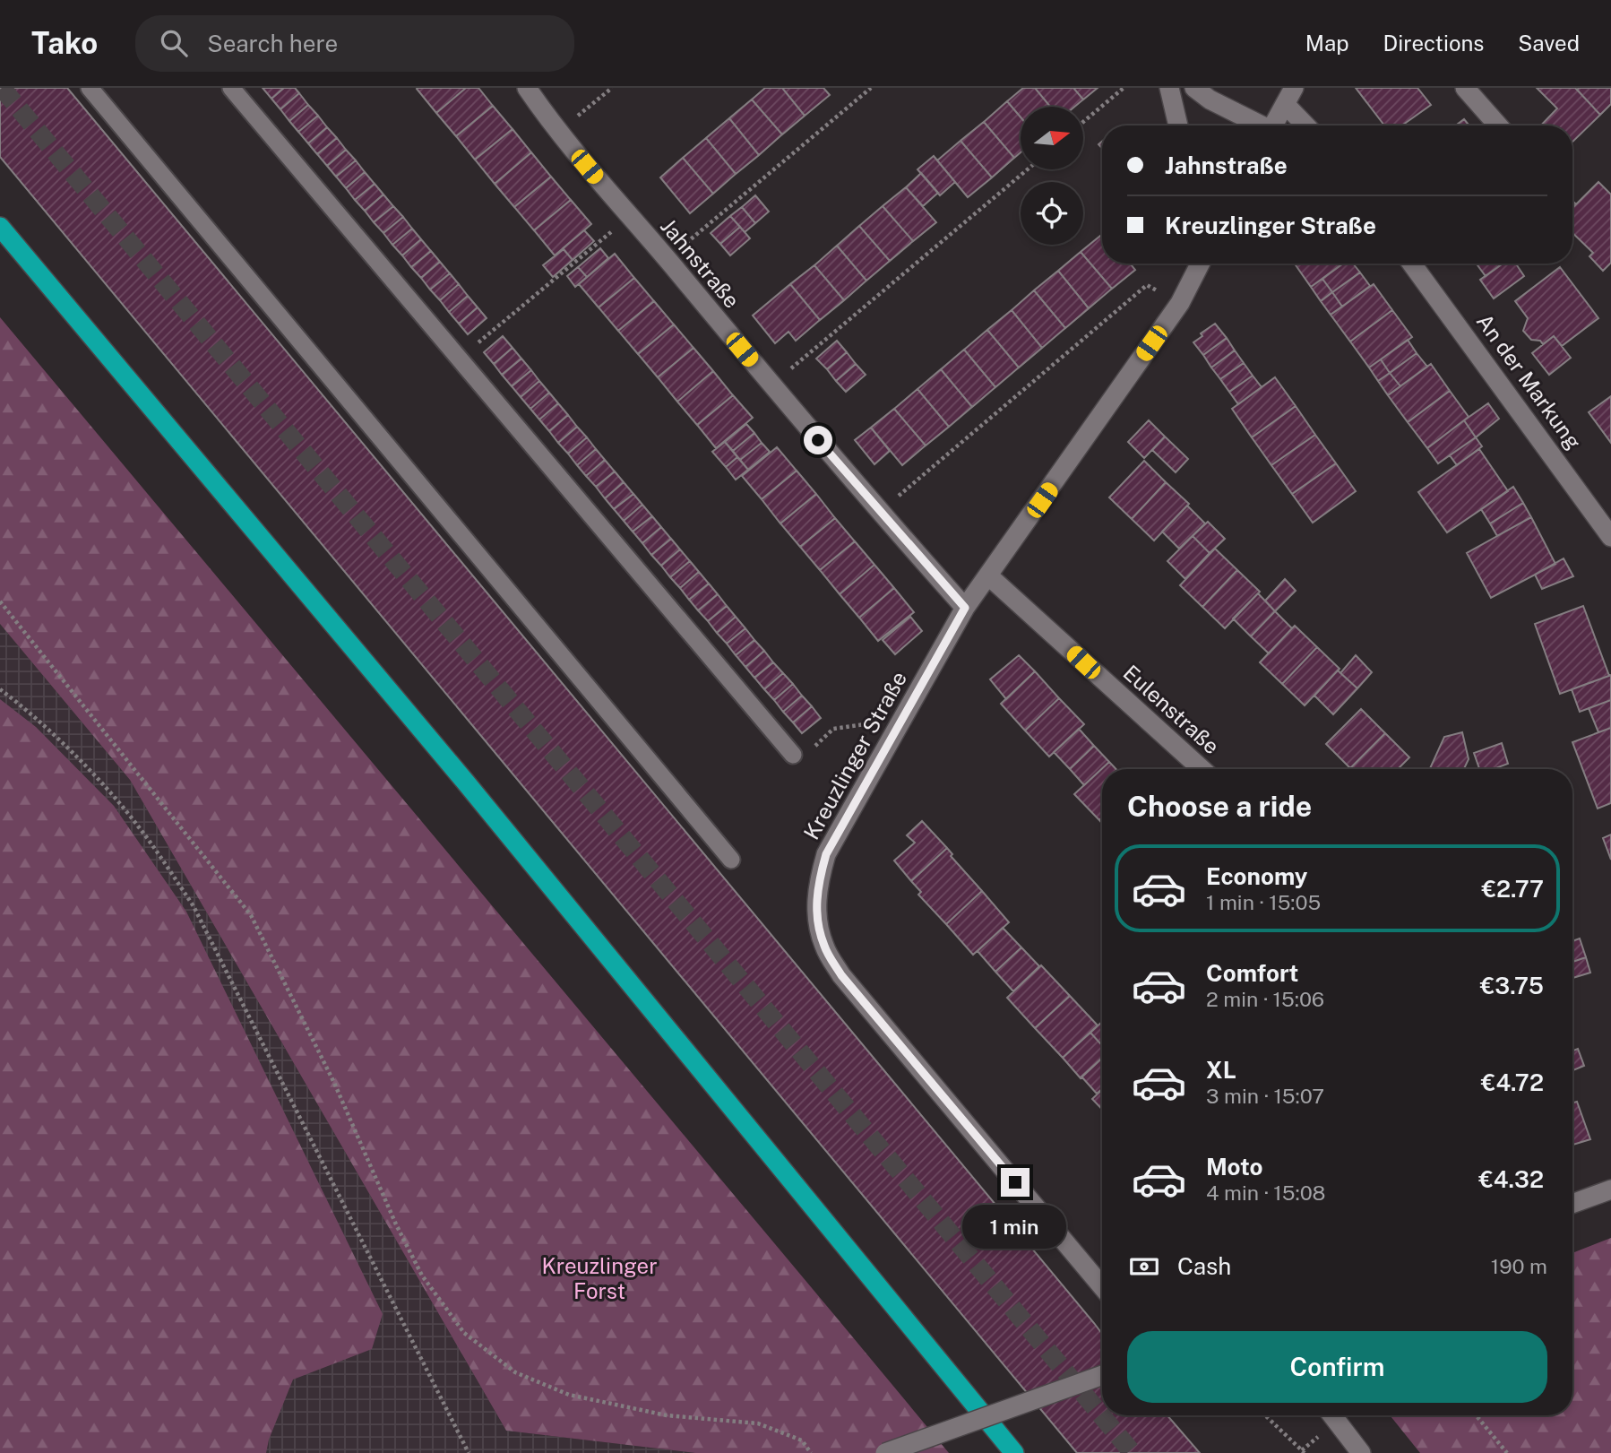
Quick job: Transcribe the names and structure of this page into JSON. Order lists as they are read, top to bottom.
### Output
{
  "streets": {
    "street": [
      "Jahnstraße",
      "An der Markung",
      "Eulenstraße",
      "Kreuzlinger Straße"
    ]
  },
  "crossings": [
    ["Jahnstraße", "Kreuzlinger Straße"],
    ["Eulenstraße", "Kreuzlinger Straße"]
  ],
  "parks": ["Kreuzlinger Forst"],
  "north": "right",
  "page": {
    "header": "Tako",
    "search": "Search here",
    "nav": ["Map", "Directions", "Saved"],
    "banner": ["Jahnstraße", "Kreuzlinger Straße"],
    "heading": "Choose a ride",
    "list": [
      {
        "name": "Economy",
        "note": "1 min · 15:05",
        "value": "€2.77"
      },
      {
        "name": "Comfort",
        "note": "2 min · 15:06",
        "value": "€3.75"
      },
      {
        "name": "XL",
        "note": "3 min · 15:07",
        "value": "€4.72"
      },
      {
        "name": "Moto",
        "note": "4 min · 15:08",
        "value": "€4.32"
      }
    ],
    "bubble": "1 min",
    "pay": ["Cash", "190 m"],
    "buttons": "Confirm"
  }
}
